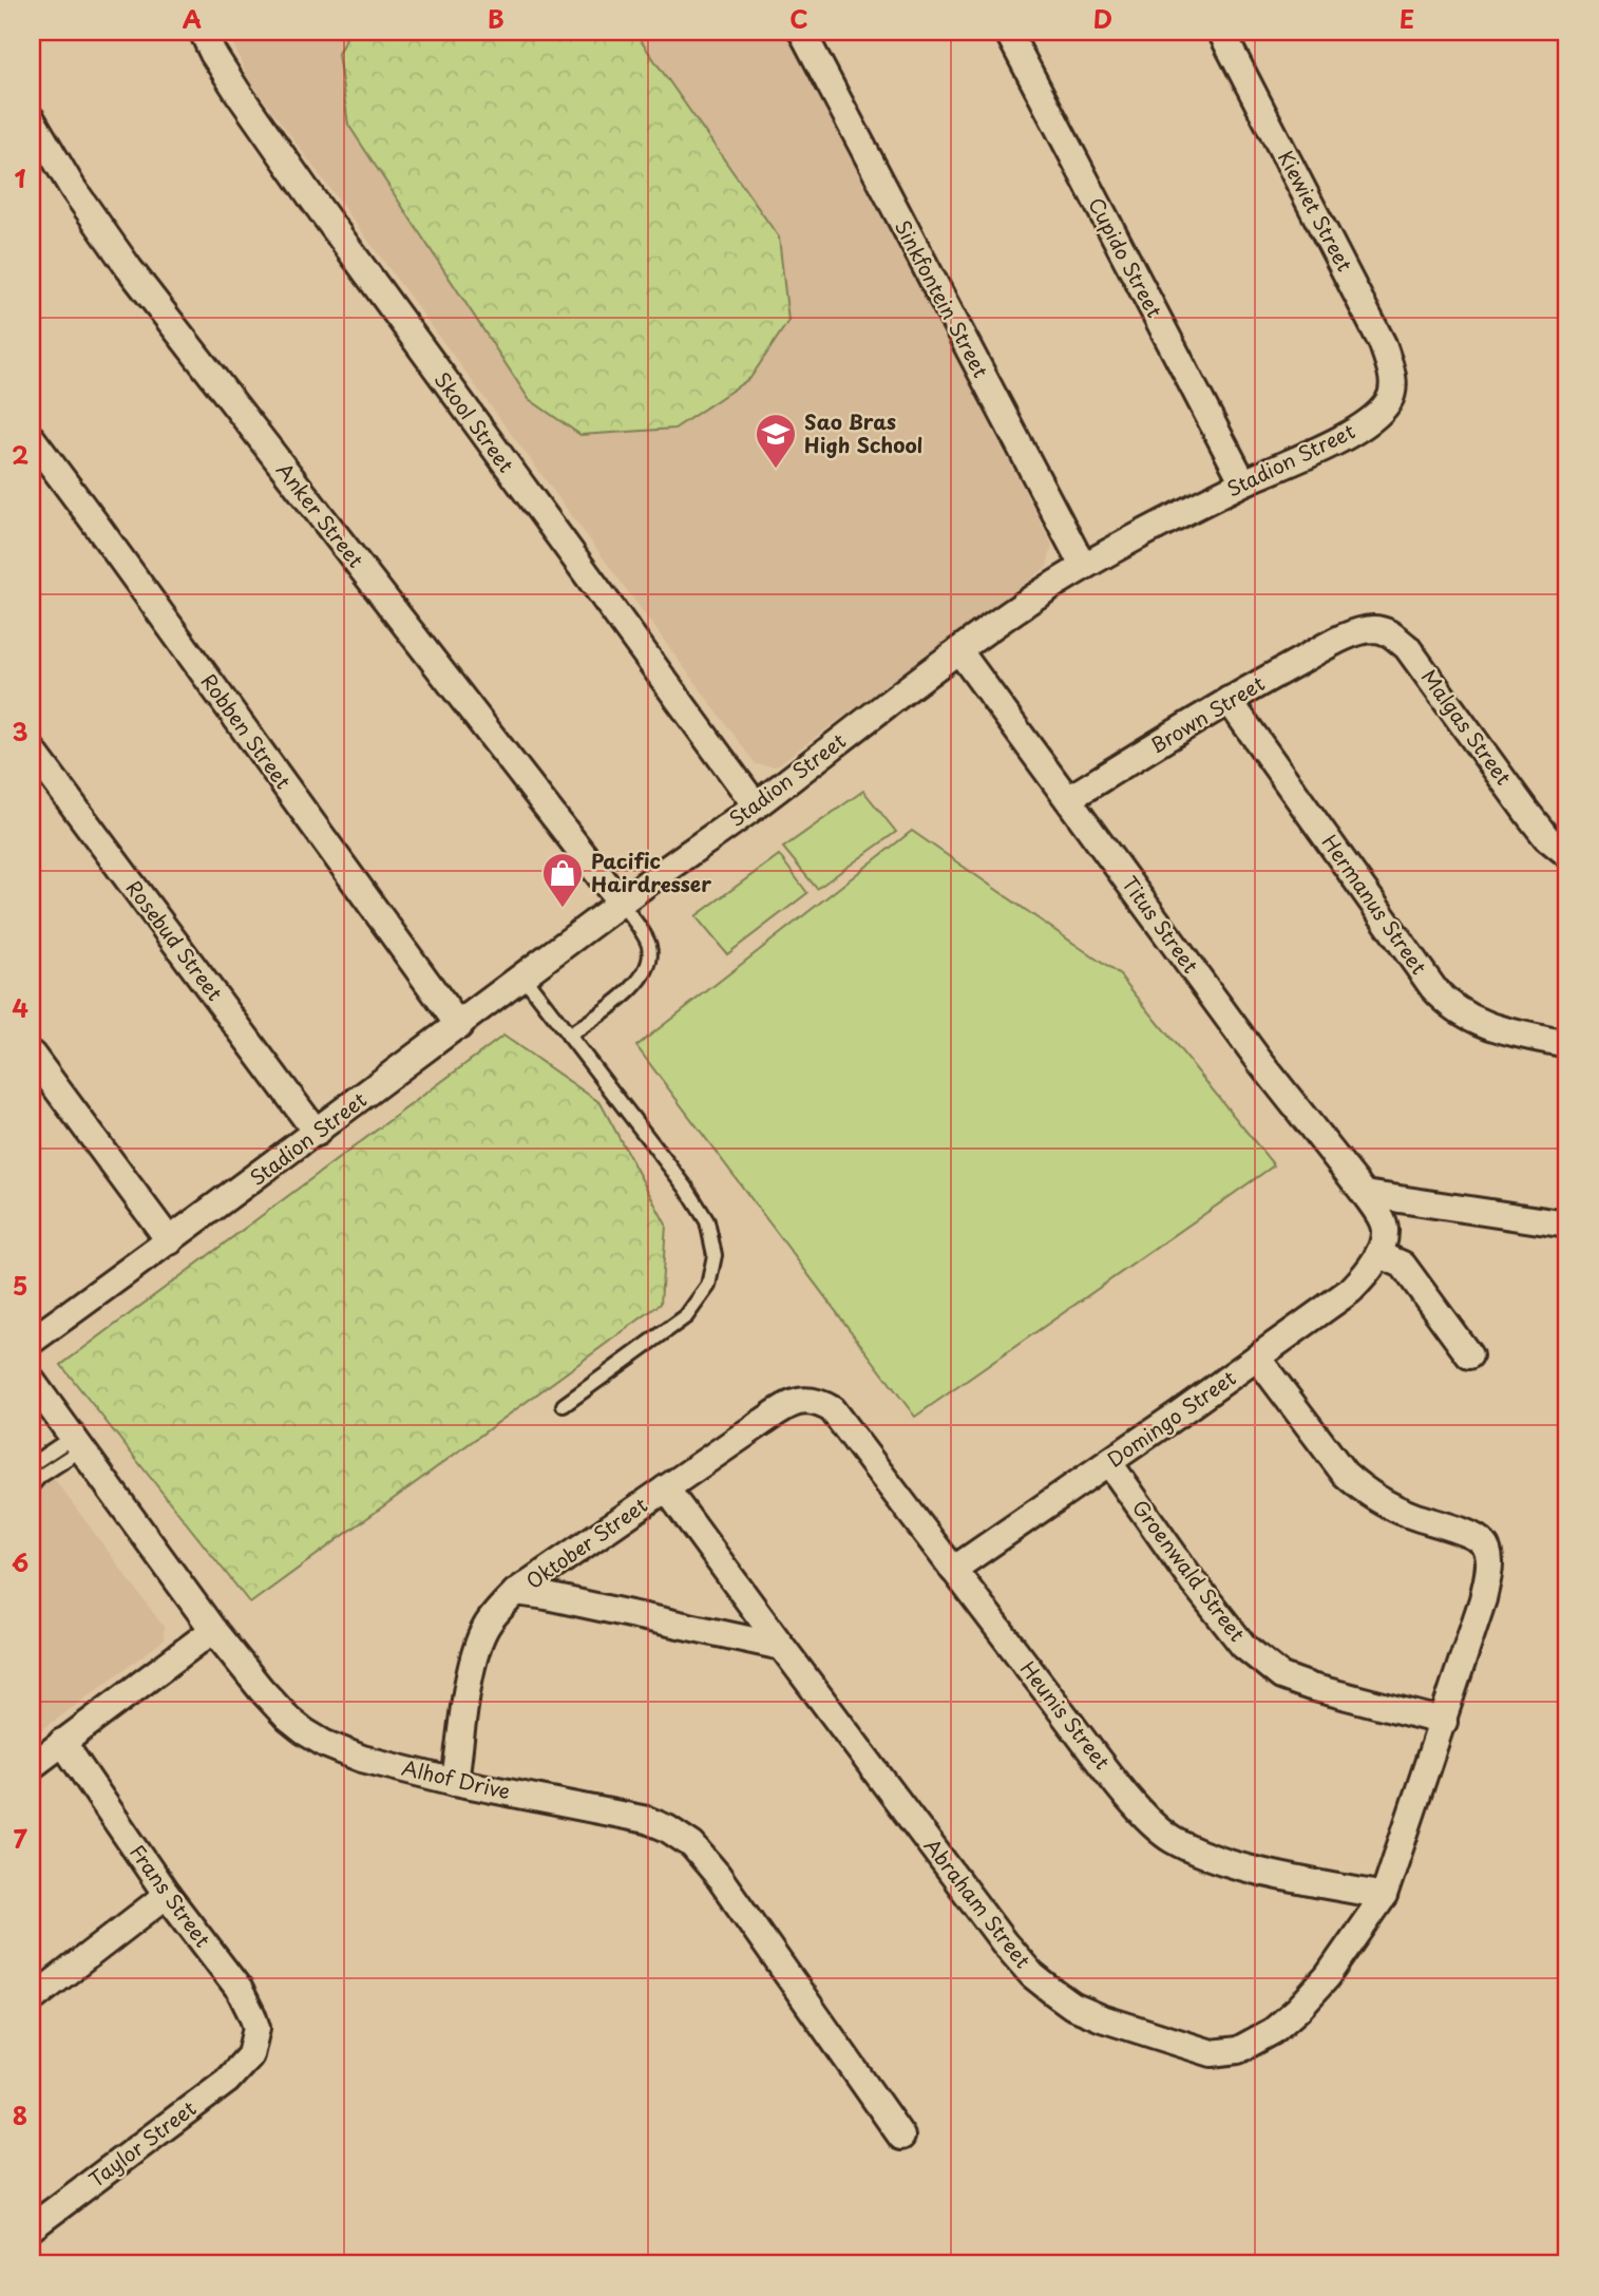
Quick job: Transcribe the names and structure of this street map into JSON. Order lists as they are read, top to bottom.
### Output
{
  "streets": {
    "street": [
      "Kiewiet Street",
      "Cupido Street",
      "Sinkfontein Street",
      "Skool Street",
      "Stadion Street",
      "Anker Street",
      "Brown Street",
      "Malgas Street",
      "Robben Street",
      "Hermanus Street",
      "Titus Street",
      "Rosebud Street",
      "Domingo Street",
      "Oktober Street",
      "Groenwald Street",
      "Heunis Street",
      "Alhof Drive",
      "Frans Street",
      "Abraham Street",
      "Taylor Street"
    ]
  },
  "crossings": [
    ["Kiewiet Street", "Stadion Street"],
    ["Cupido Street", "Stadion Street"],
    ["Sinkfontein Street", "Stadion Street"],
    ["Skool Street", "Stadion Street"],
    ["Stadion Street", "Anker Street"],
    ["Stadion Street", "Robben Street"],
    ["Stadion Street", "Titus Street"],
    ["Stadion Street", "Rosebud Street"],
    ["Brown Street", "Malgas Street"],
    ["Brown Street", "Hermanus Street"],
    ["Brown Street", "Titus Street"],
    ["Titus Street", "Domingo Street"],
    ["Domingo Street", "Groenwald Street"],
    ["Domingo Street", "Heunis Street"],
    ["Domingo Street", "Abraham Street"],
    ["Oktober Street", "Heunis Street"],
    ["Oktober Street", "Alhof Drive"],
    ["Oktober Street", "Abraham Street"],
    ["Groenwald Street", "Abraham Street"],
    ["Heunis Street", "Abraham Street"],
    ["Frans Street", "Taylor Street"]
  ],
  "places": {
    "school or university": ["Sao Bras High School"],
    "shop": ["Pacific Hairdresser"]
  },
  "grid": {
    "columns": [
      "A",
      "B",
      "C",
      "D",
      "E"
    ],
    "rows": [
      "1",
      "2",
      "3",
      "4",
      "5",
      "6",
      "7",
      "8"
    ]
  }
}
